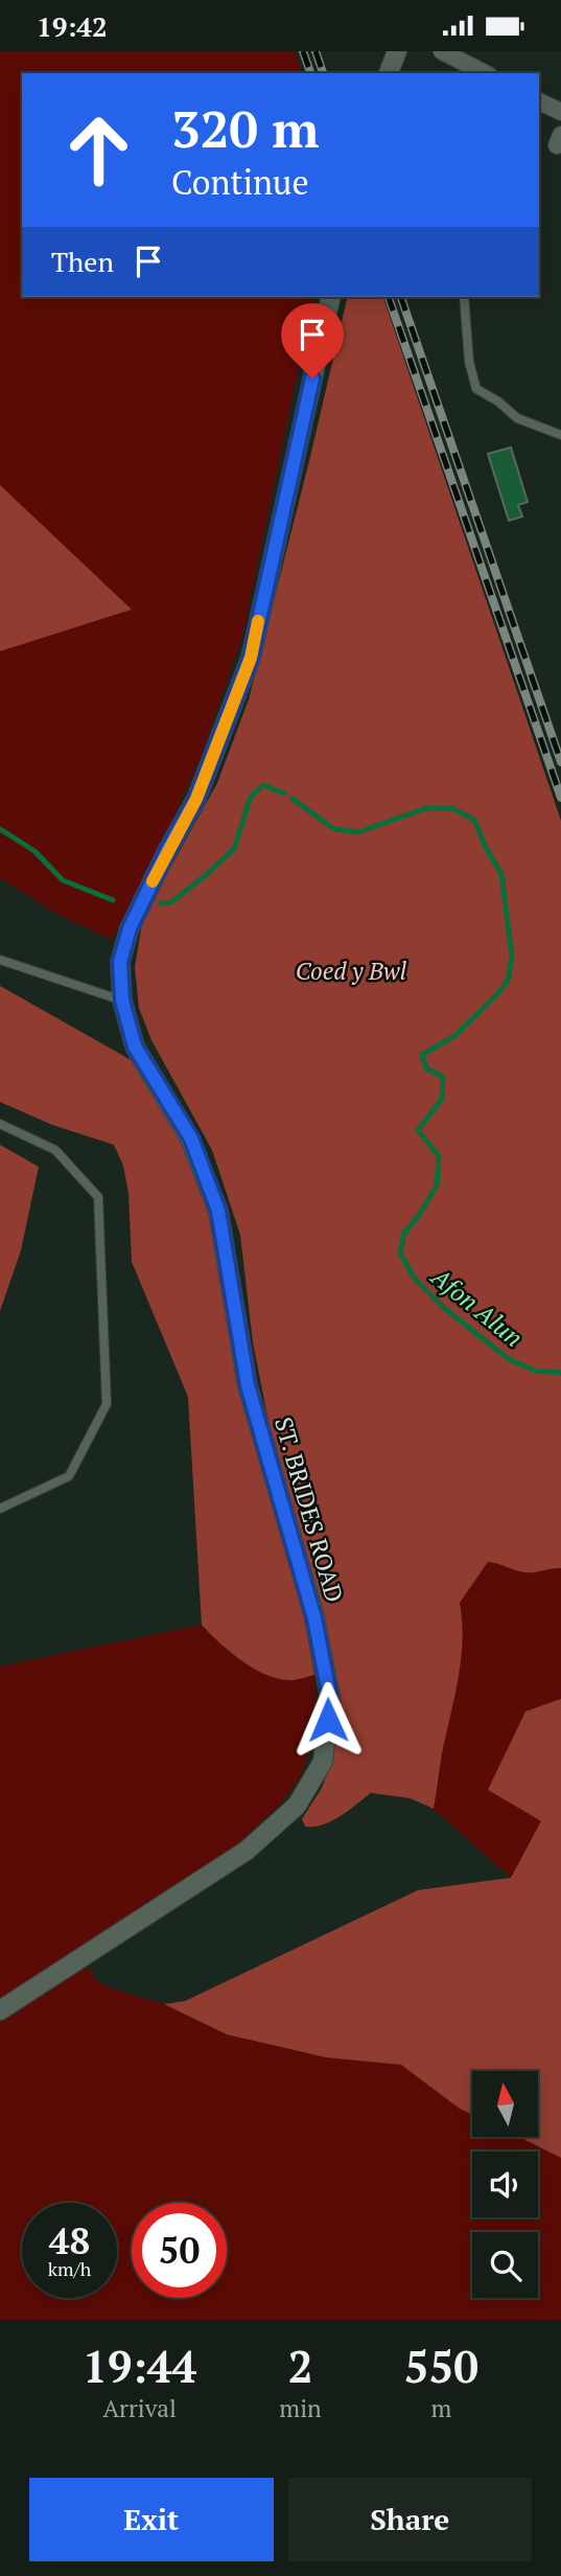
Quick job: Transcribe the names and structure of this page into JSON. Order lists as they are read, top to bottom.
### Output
{
  "streets": {
    "main road": ["ST. BRIDES ROAD"]
  },
  "water": ["Afon Alun"],
  "parks": ["Coed y Bwl"],
  "north": "top",
  "page": {
    "status": "19:42",
    "turn": ["320 m", "Continue"],
    "then": "Then",
    "speed": "48 km/h",
    "limit": "50",
    "eta": [
      "19:44",
      "Arrival",
      "2",
      "min",
      "550",
      "m"
    ],
    "buttons": ["Exit", "Share"]
  }
}
